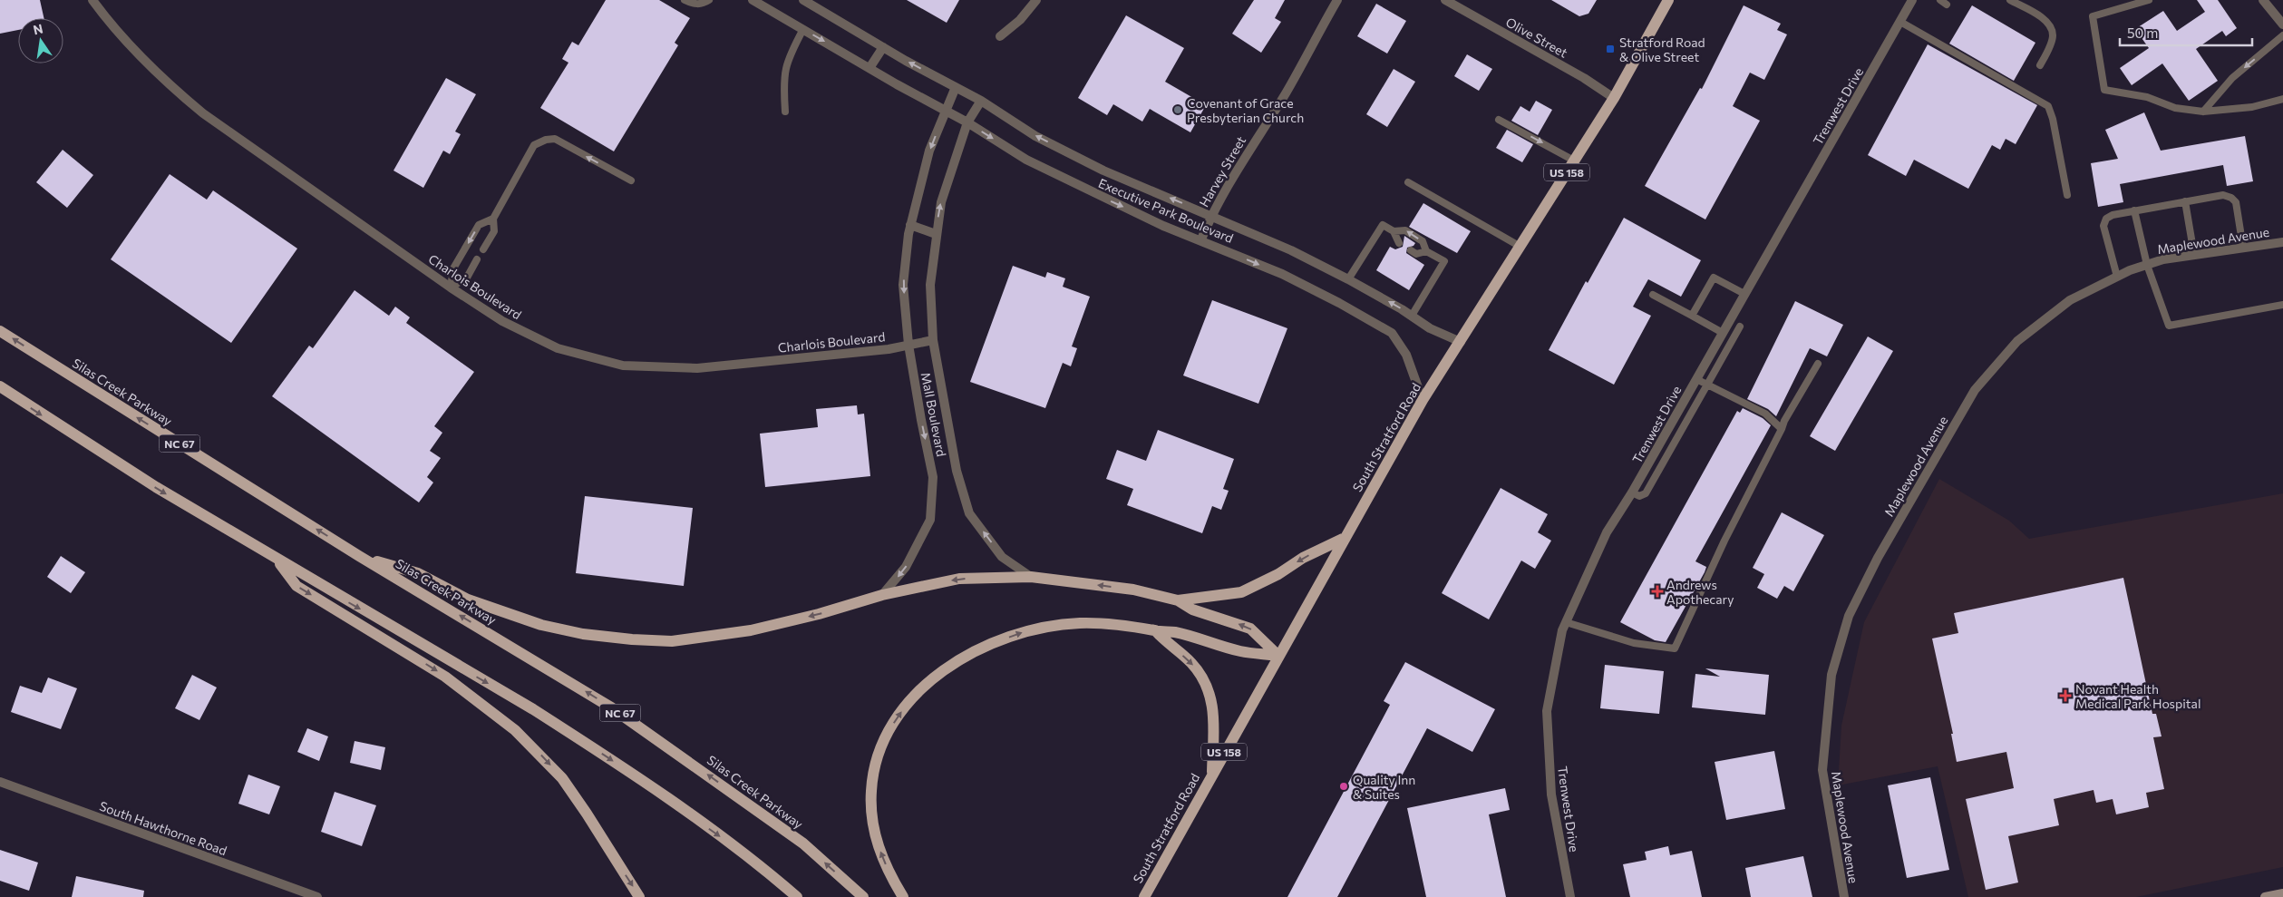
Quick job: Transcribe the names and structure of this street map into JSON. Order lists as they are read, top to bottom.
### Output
{
  "streets": {
    "main road": [
      "US 158",
      "Silas Creek Parkway",
      "South Stratford Road",
      "NC 67"
    ],
    "street": [
      "Olive Street",
      "Trenwest Drive",
      "Harvey Street",
      "Executive Park Boulevard",
      "Maplewood Avenue",
      "Charlois Boulevard",
      "Mall Boulevard",
      "South Hawthorne Road"
    ]
  },
  "crossings": [
    ["Olive Street", "South Stratford Road"],
    ["Harvey Street", "Executive Park Boulevard"],
    ["Executive Park Boulevard", "Mall Boulevard"],
    ["Executive Park Boulevard", "South Stratford Road"],
    ["Charlois Boulevard", "Mall Boulevard"]
  ],
  "places": {
    "transit": ["Stratford Road & Olive Street"],
    "other": ["Covenant of Grace Presbyterian Church", "Quality Inn & Suites"],
    "health": ["Andrews Apothecary", "Novant Health Medical Park Hospital"]
  },
  "scale_bar": "50 m",
  "north": "top"
}
